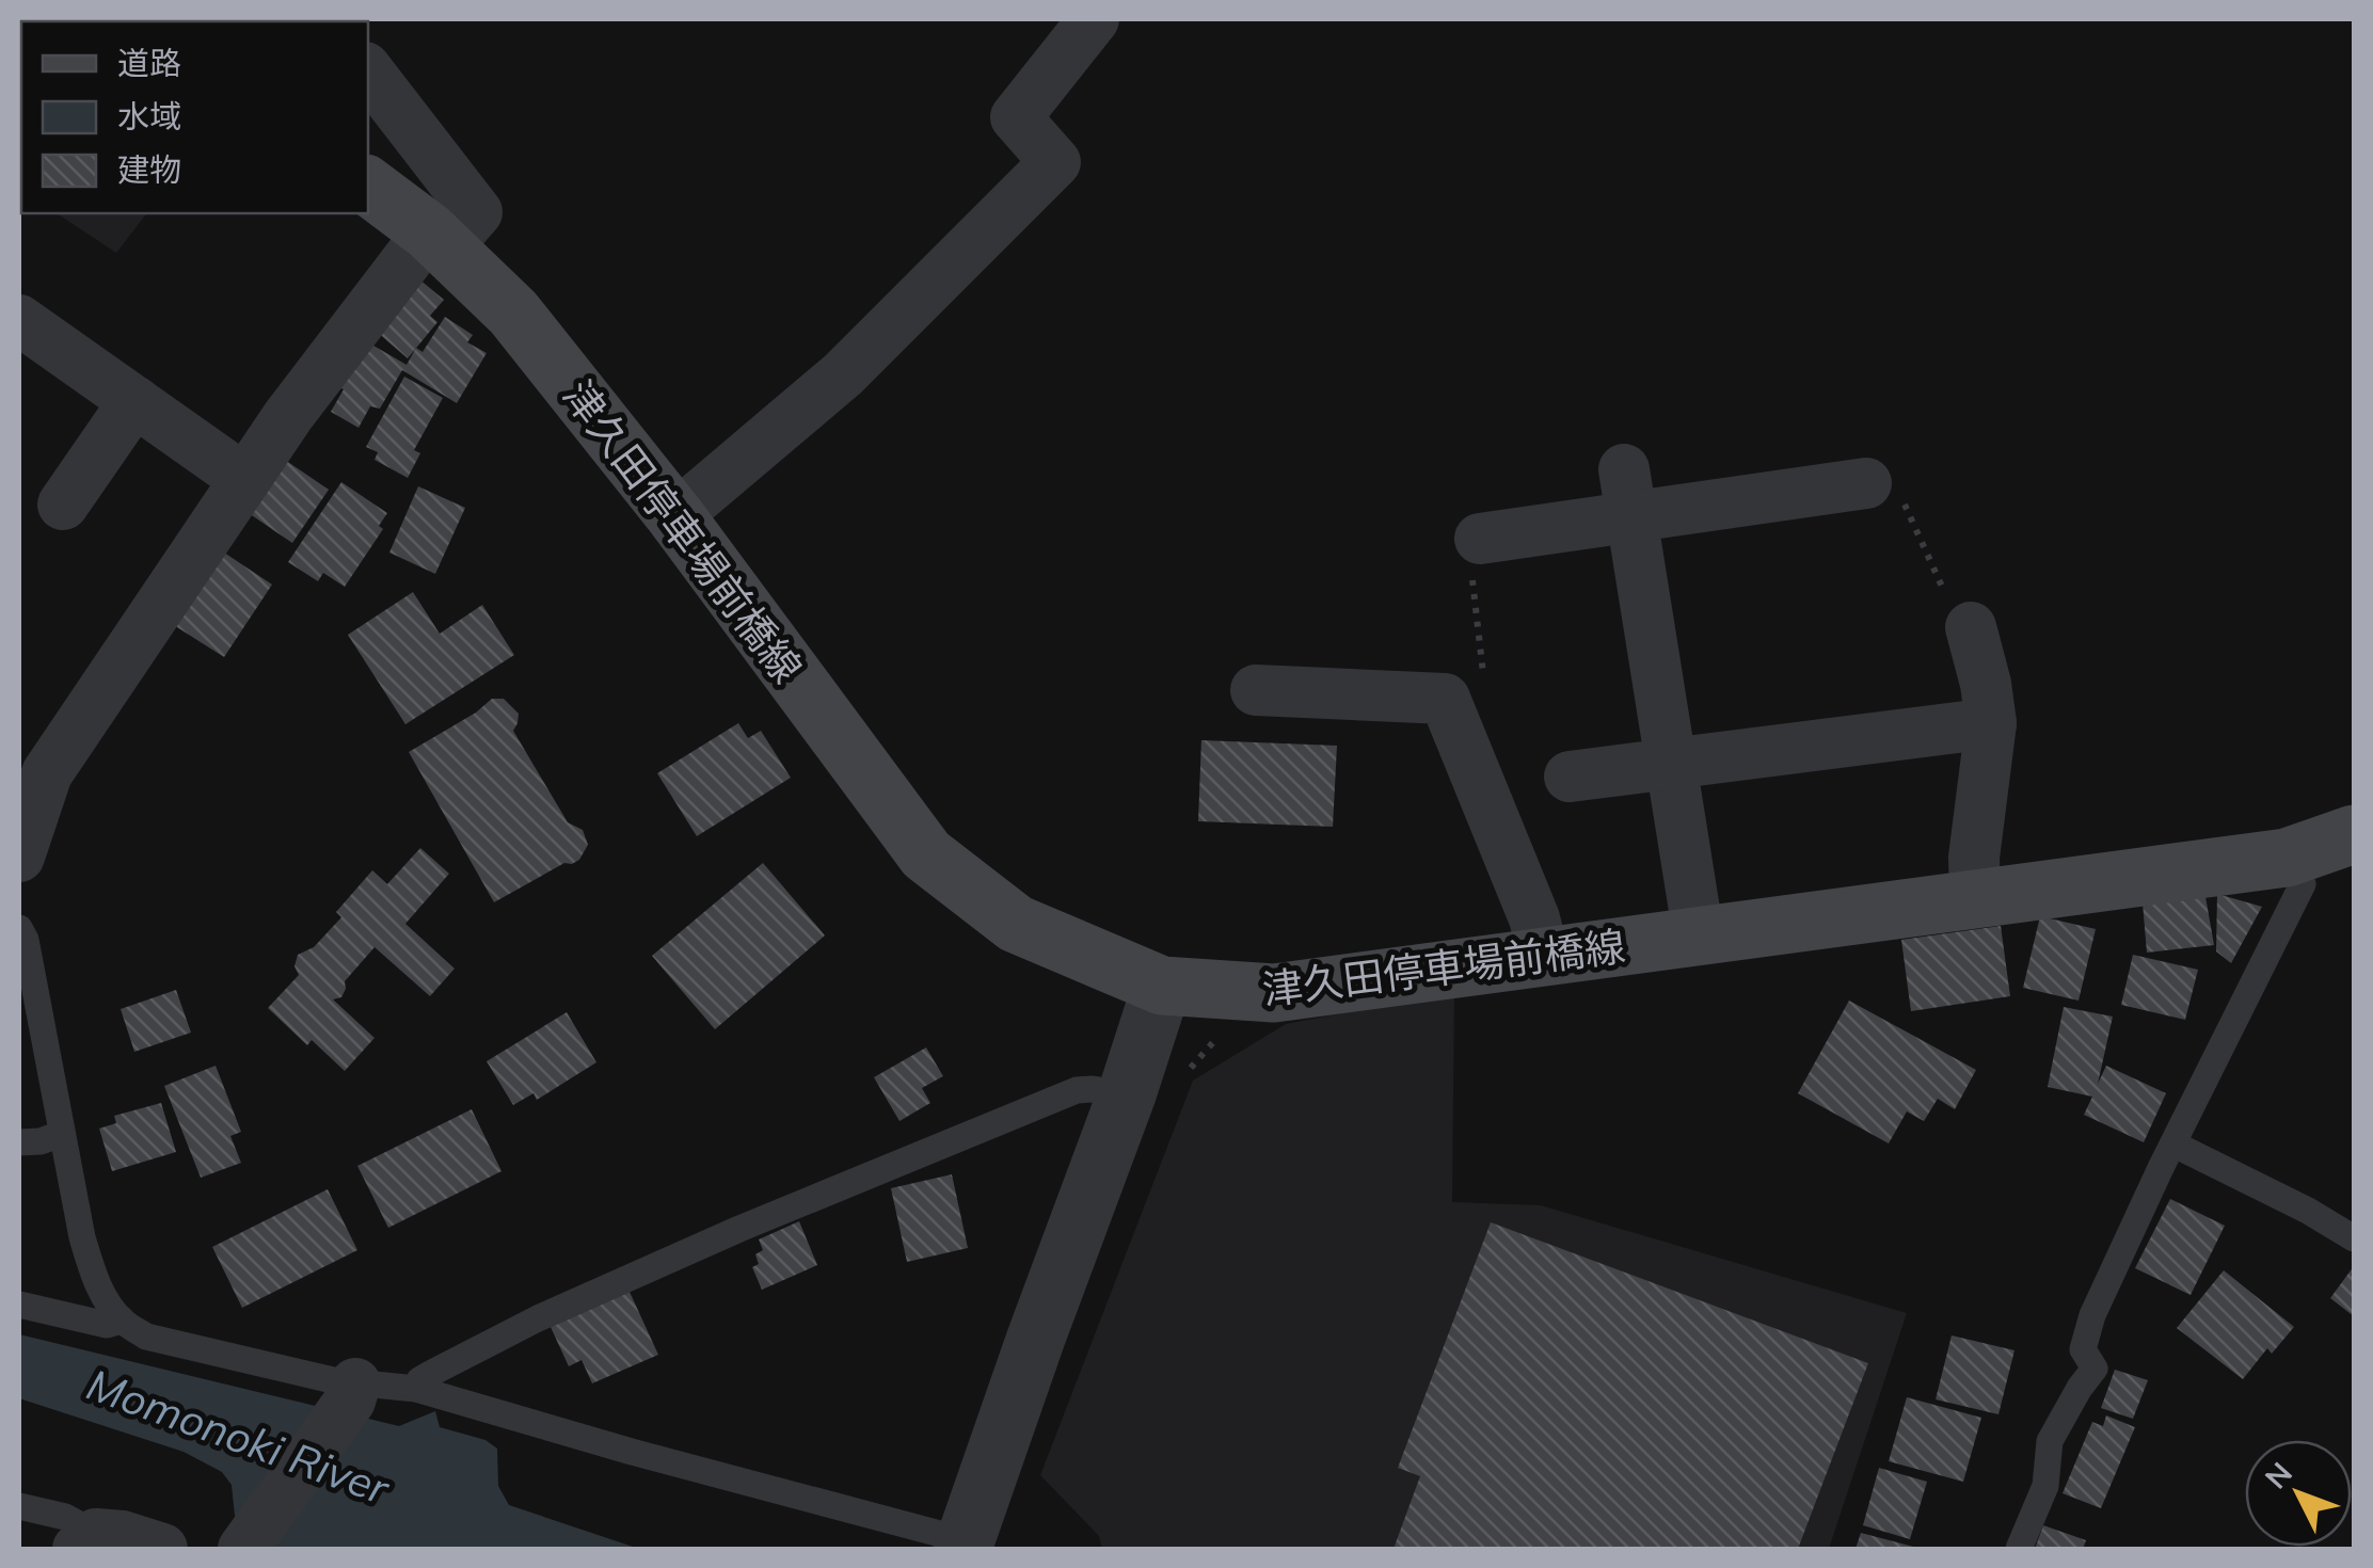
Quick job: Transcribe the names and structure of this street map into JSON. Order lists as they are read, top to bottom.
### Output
{
  "streets": {
    "main road": ["津久田停車場前橋線"]
  },
  "water": ["Momonoki River"],
  "legend": ["道路", "水域", "建物"],
  "north": "top left"
}
